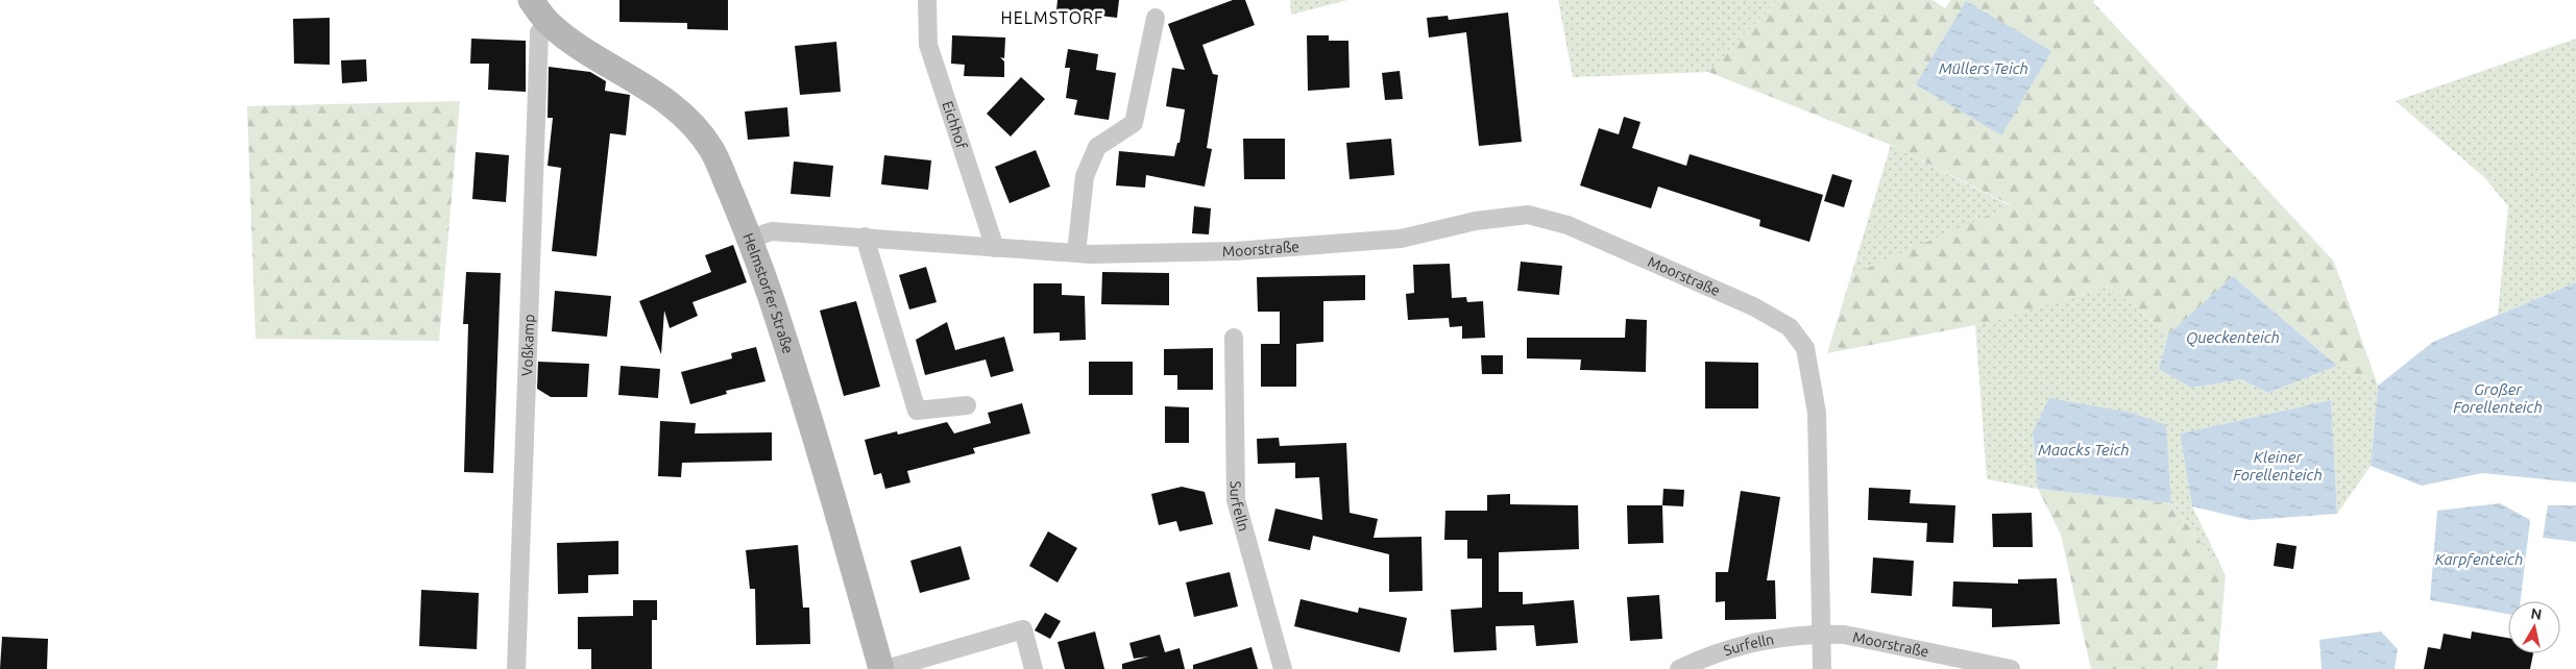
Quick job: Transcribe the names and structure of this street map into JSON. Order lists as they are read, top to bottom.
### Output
{
  "streets": {
    "main road": ["Helmstorfer Straße"],
    "street": [
      "Eichhof",
      "Moorstraße",
      "Voßkamp",
      "Surfelln"
    ]
  },
  "crossings": [
    ["Eichhof", "Moorstraße"],
    ["Moorstraße", "Helmstorfer Straße"],
    ["Moorstraße", "Surfelln"],
    ["Helmstorfer Straße", "Voßkamp"]
  ],
  "districts": ["HELMSTORF"],
  "water": [
    "Müllers Teich",
    "Queckenteich",
    "Großer Forellenteich",
    "Maacks Teich",
    "Kleiner Forellenteich",
    "Karpfenteich"
  ],
  "north": "top"
}
